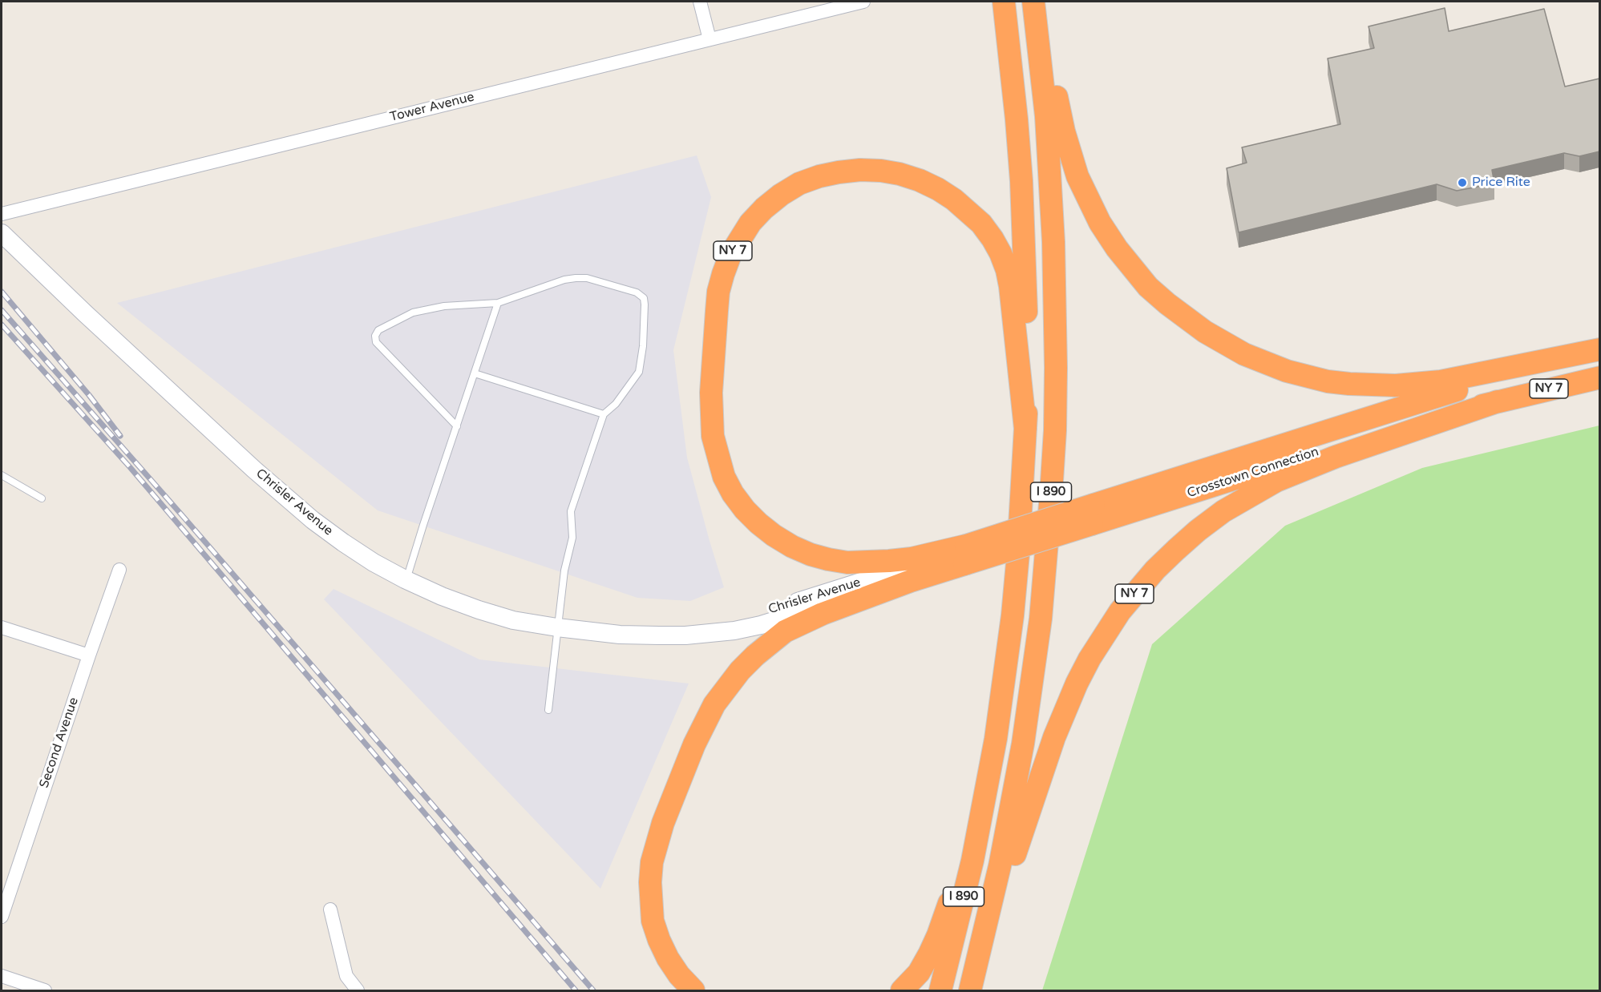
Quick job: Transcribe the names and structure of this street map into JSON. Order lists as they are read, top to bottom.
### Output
{
  "streets": {
    "highway": ["NY 7", "Crosstown Connection", "I 890"],
    "street": ["Tower Avenue", "Chrisler Avenue", "Second Avenue"]
  },
  "crossings": [
    ["NY 7", "Crosstown Connection"],
    ["NY 7", "I 890"],
    ["NY 7", "Chrisler Avenue"],
    ["Crosstown Connection", "Chrisler Avenue"]
  ],
  "places": ["Price Rite"]
}
